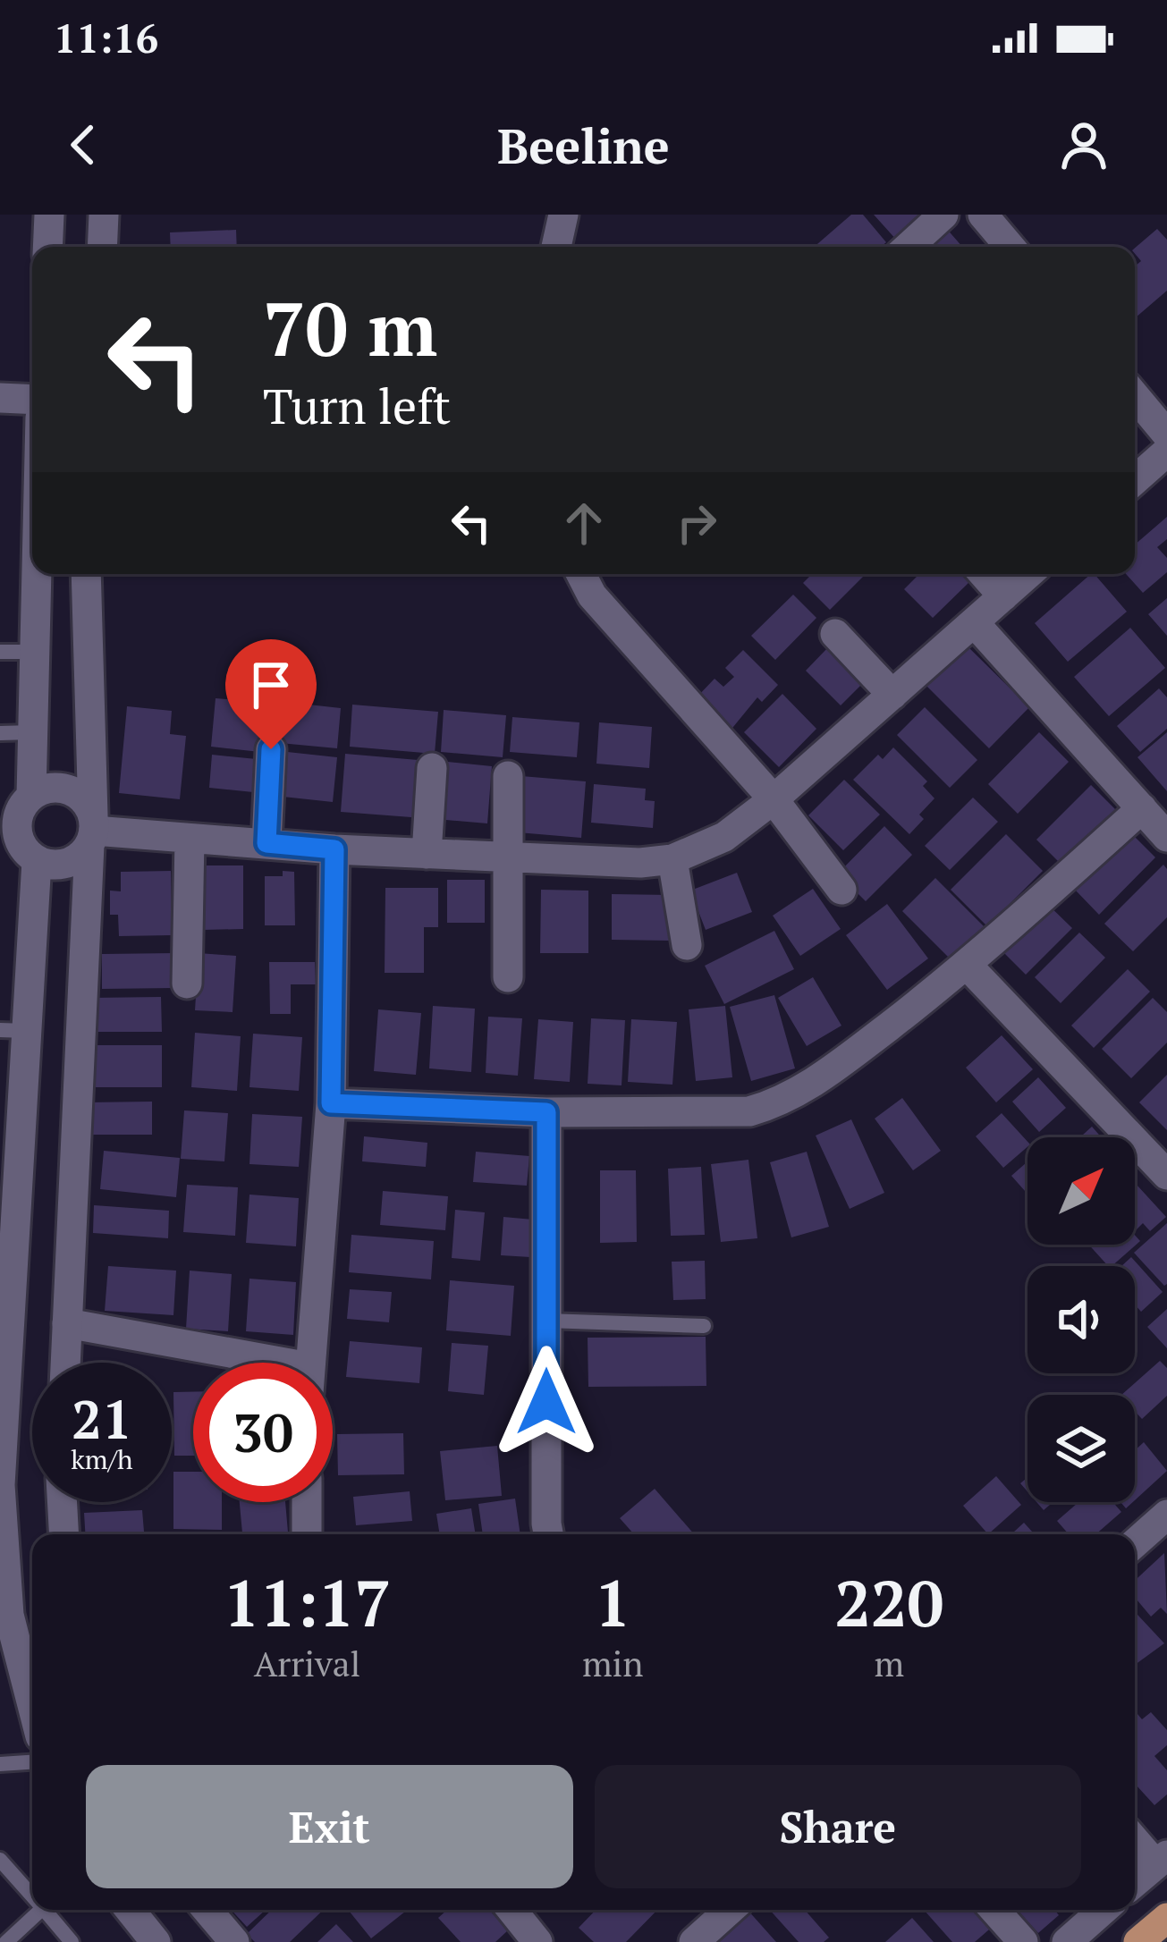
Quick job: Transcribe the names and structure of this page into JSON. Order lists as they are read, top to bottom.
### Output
{
  "north": "top right",
  "page": {
    "status": "11:16",
    "header": "Beeline",
    "turn": ["70 m", "Turn left"],
    "speed": "21 km/h",
    "limit": "30",
    "eta": [
      "11:17",
      "Arrival",
      "1",
      "min",
      "220",
      "m"
    ],
    "buttons": ["Exit", "Share"]
  }
}
